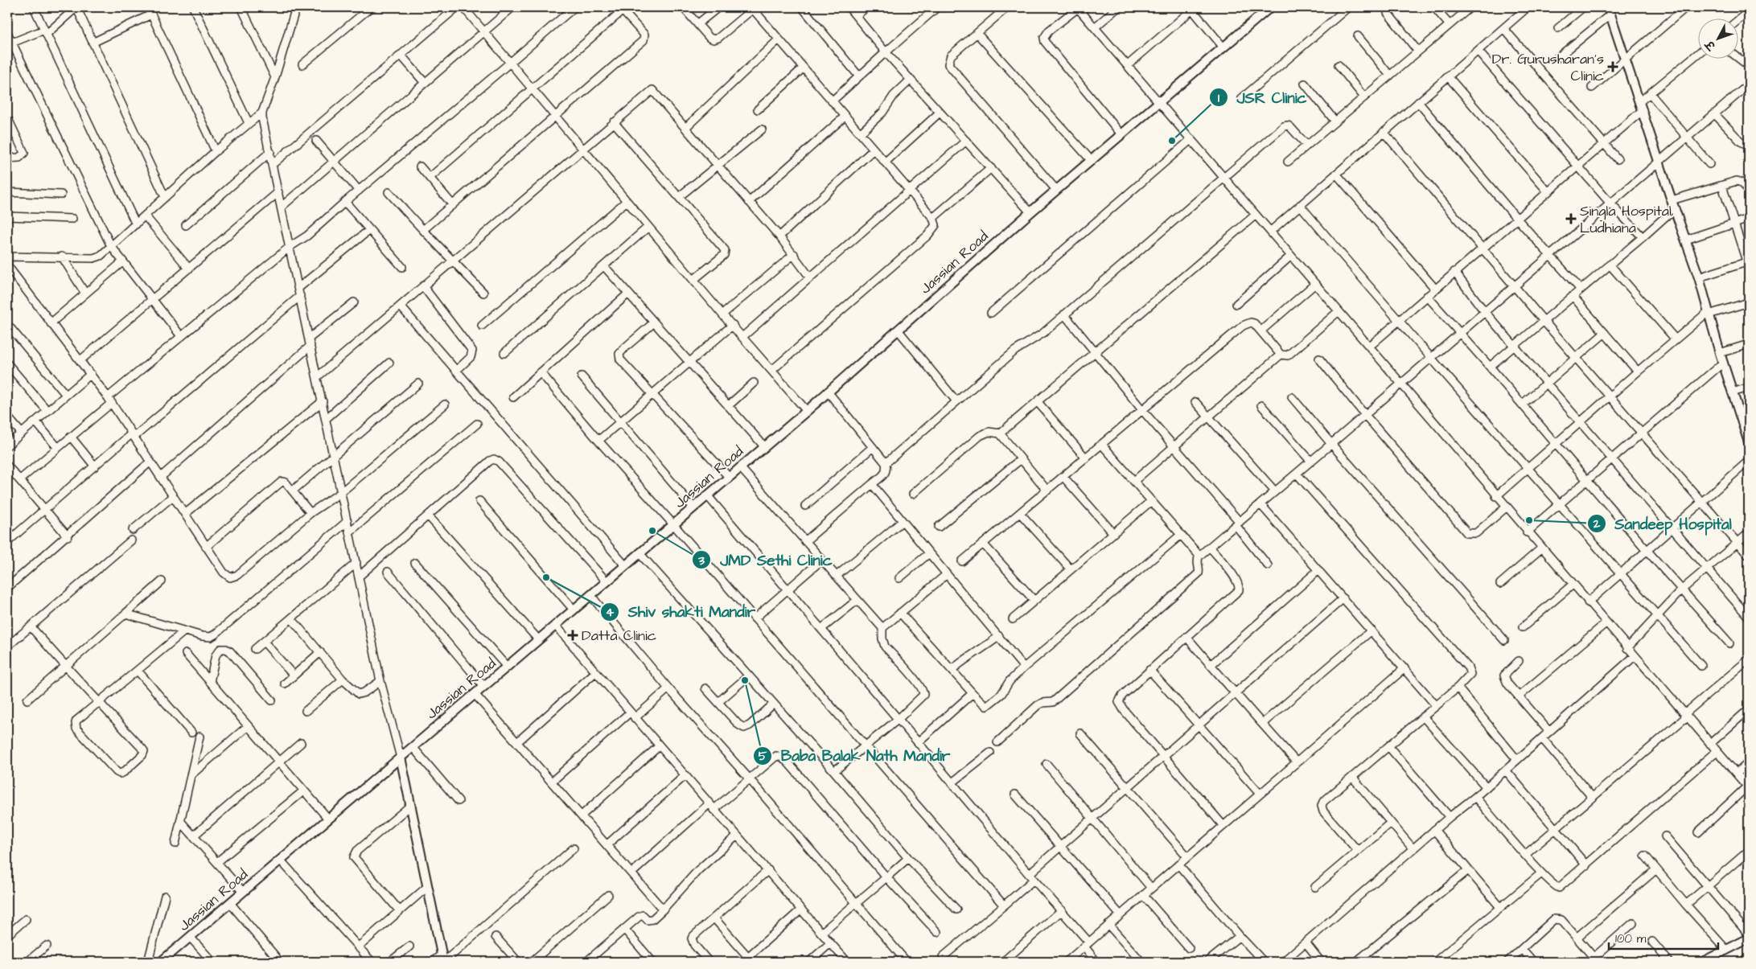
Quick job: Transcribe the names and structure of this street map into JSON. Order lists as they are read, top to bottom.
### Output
{
  "streets": {
    "street": ["Jassian Road"]
  },
  "places": {
    "health": ["Dr. Gurusharan's Clinic", "Singla Hospital, Ludhiana", "Datta Clinic"],
    "other": [
      "JSR Clinic",
      "Sandeep Hospital",
      "JMD Sethi Clinic",
      "Shiv shakti Mandir",
      "Baba Balak Nath Mandir"
    ]
  },
  "scale_bar": "100 m",
  "north": "bottom left"
}
